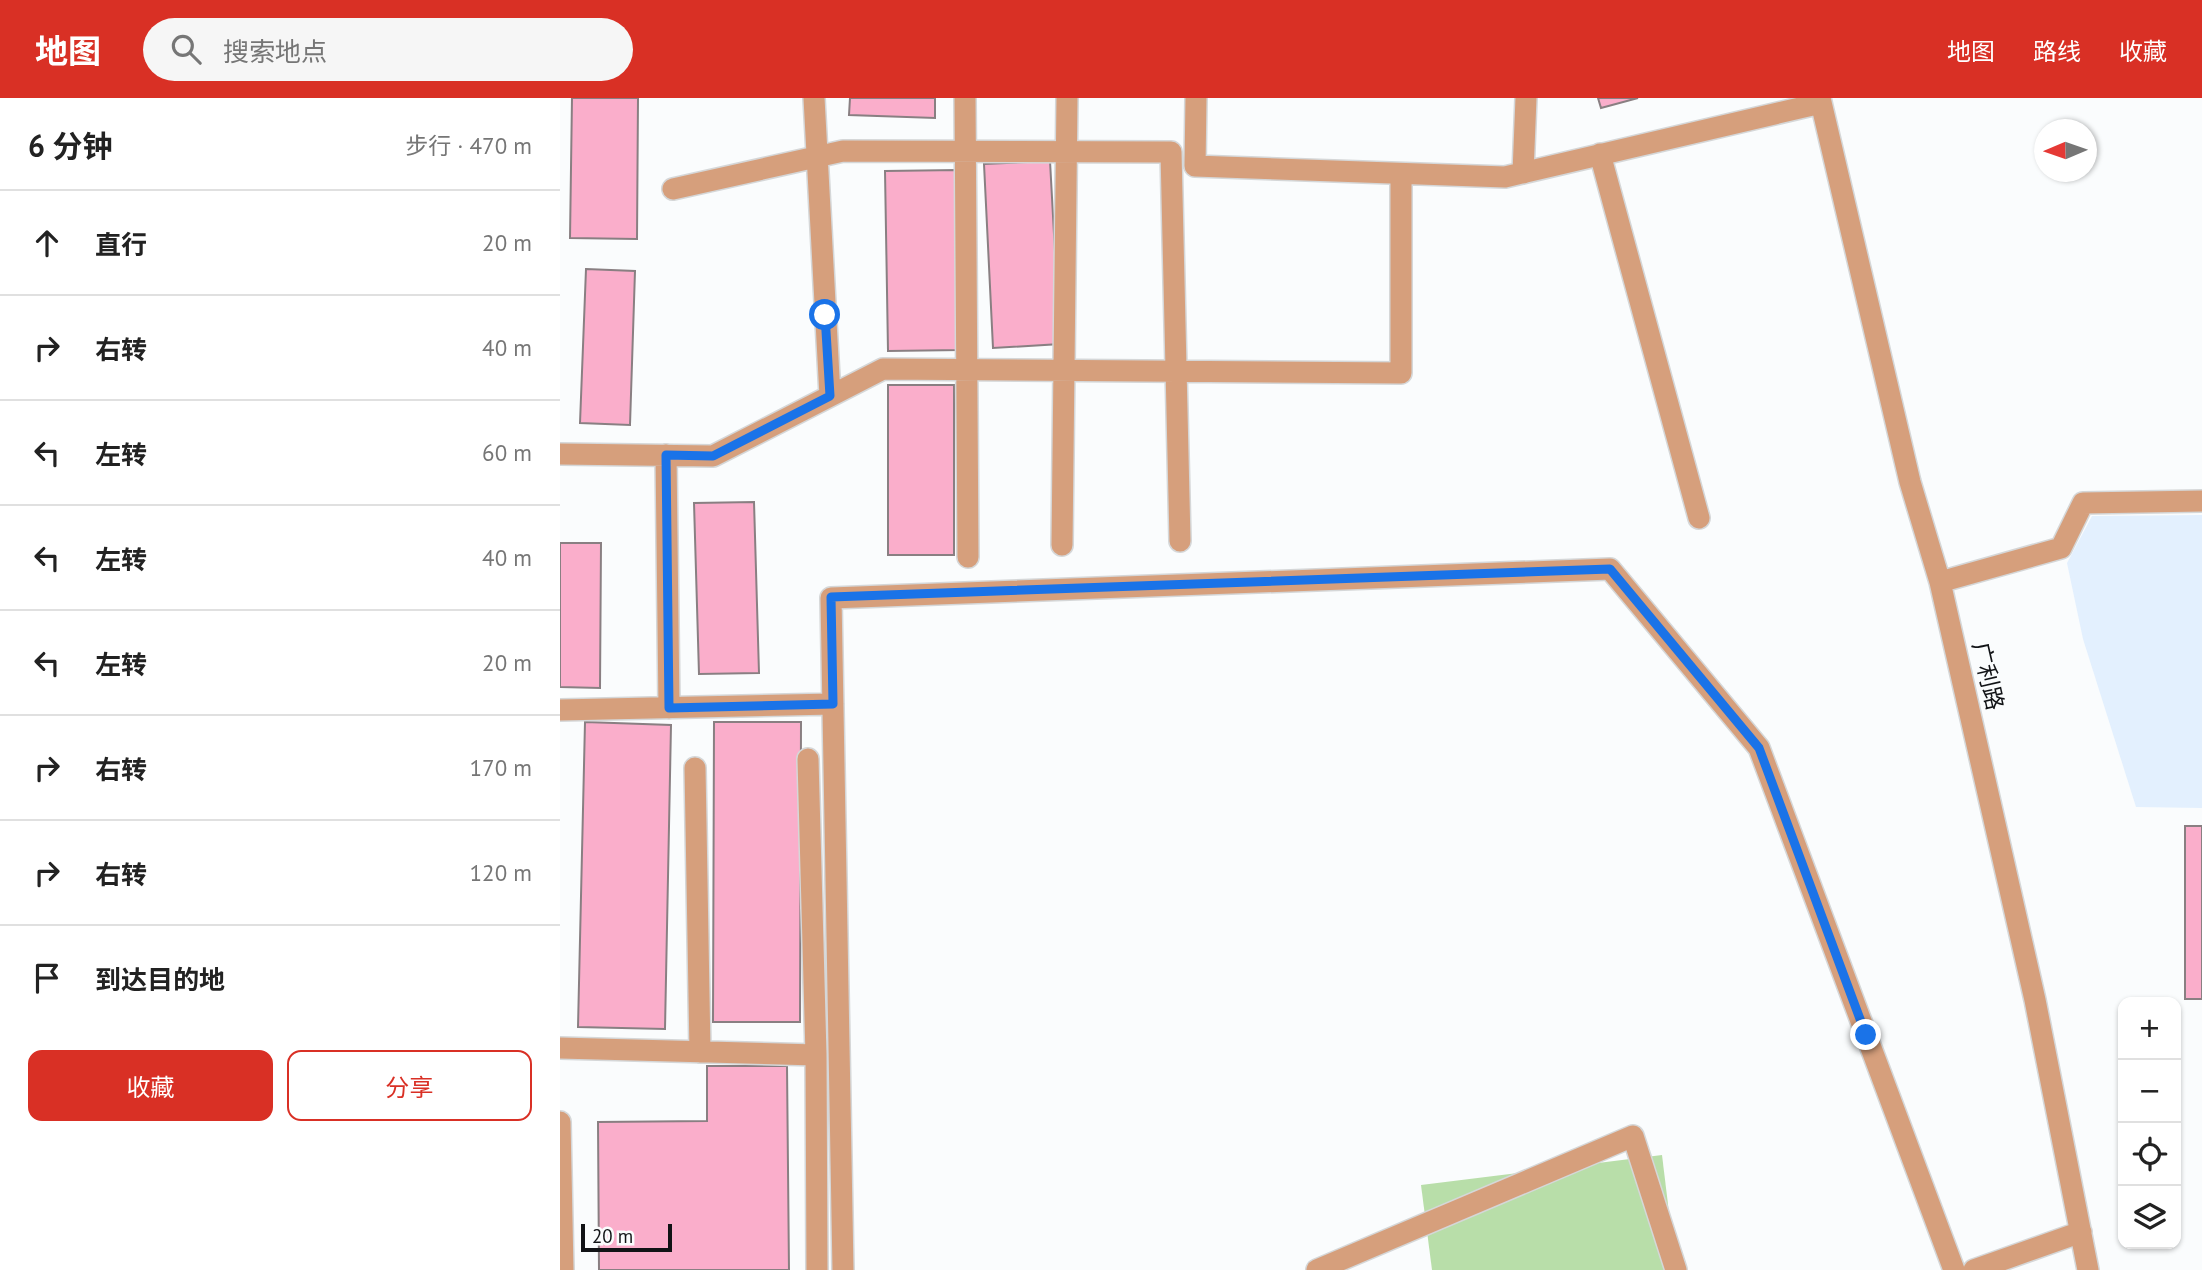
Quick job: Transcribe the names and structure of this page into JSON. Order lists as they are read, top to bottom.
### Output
{
  "streets": {
    "street": ["广利路"]
  },
  "scale_bar": "20 m",
  "north": "left",
  "page": {
    "header": "地图",
    "search": "搜索地点",
    "nav": ["地图", "路线", "收藏"],
    "heading": ["6 分钟", "步行 · 470 m"],
    "list": [
      ["直行", "20 m"],
      ["右转", "40 m"],
      ["左转", "60 m"],
      ["左转", "40 m"],
      ["左转", "20 m"],
      ["右转", "170 m"],
      ["右转", "120 m"],
      "到达目的地"
    ],
    "map_buttons": ["+", "−"],
    "buttons": ["收藏", "分享"],
    "scale": "20 m"
  }
}
